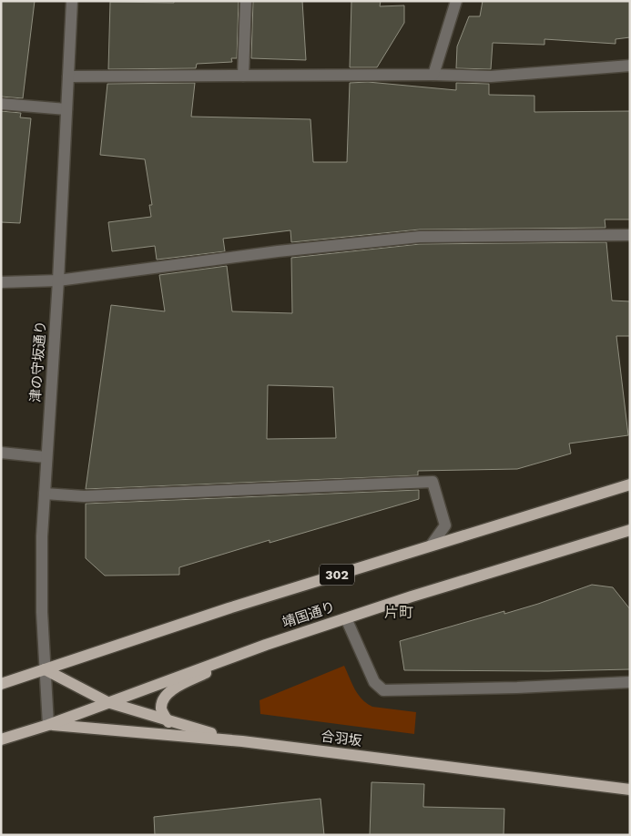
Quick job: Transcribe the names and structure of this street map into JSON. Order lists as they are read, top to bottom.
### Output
{
  "streets": {
    "main road": ["302", "靖国通り", "合羽坂"],
    "street": ["津の守坂通り"]
  },
  "crossings": [
    ["津の守坂通り", "302"],
    ["津の守坂通り", "靖国通り"],
    ["津の守坂通り", "合羽坂"],
    ["靖国通り", "合羽坂"]
  ],
  "districts": ["片町"]
}
